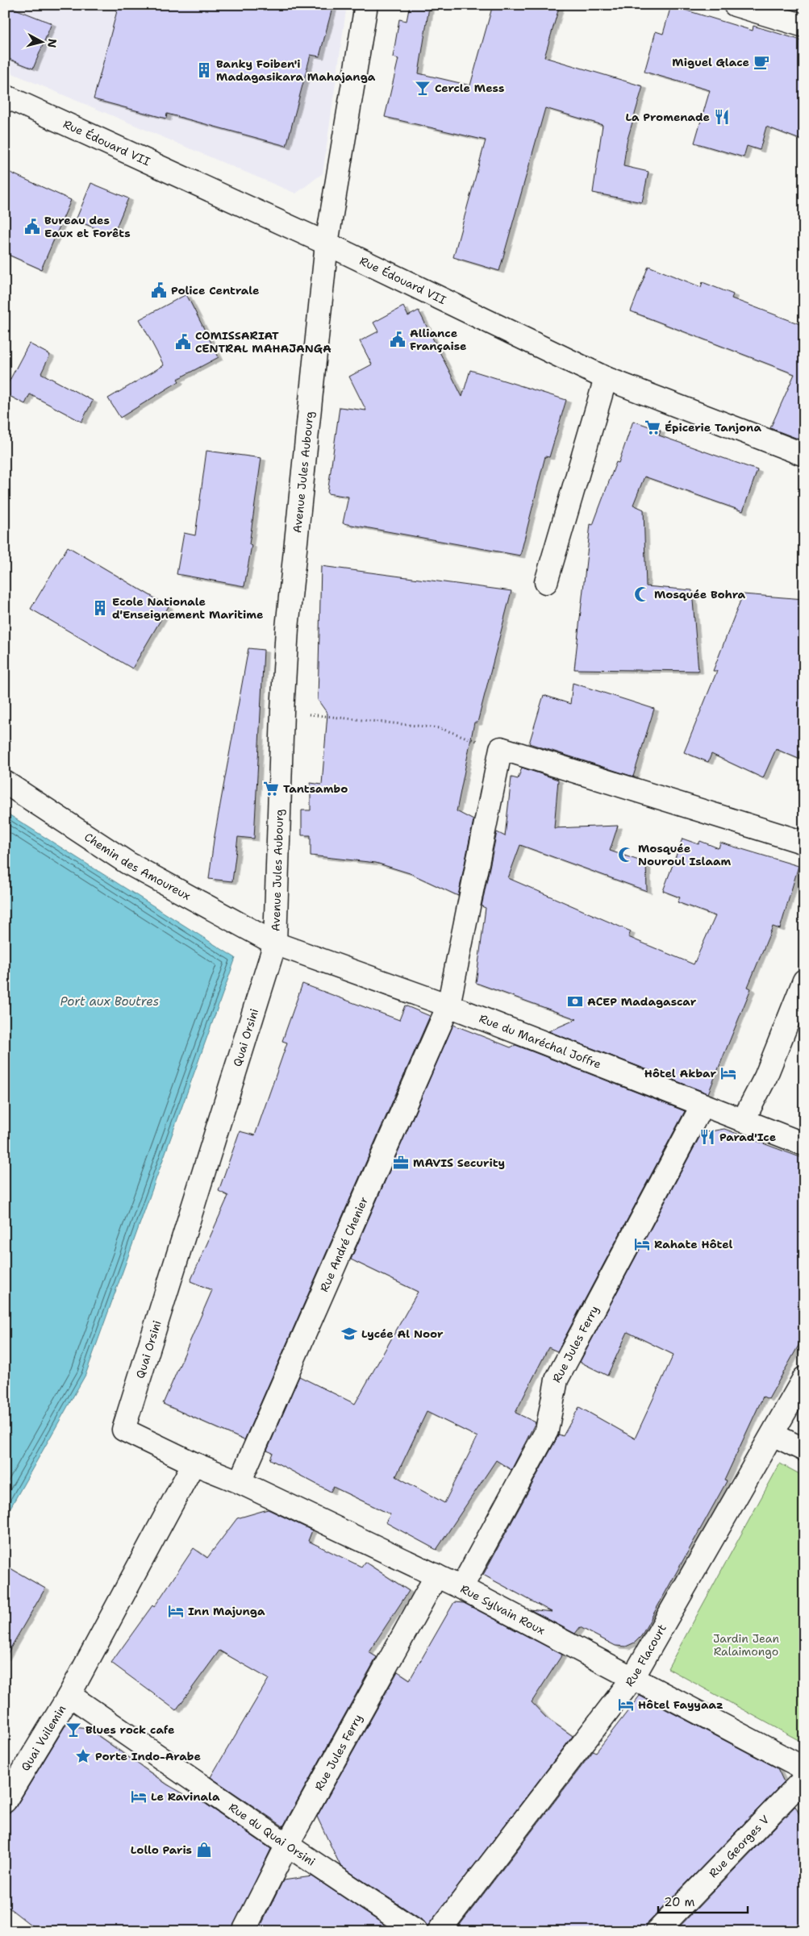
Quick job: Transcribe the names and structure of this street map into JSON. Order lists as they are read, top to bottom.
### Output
{
  "streets": {
    "street": [
      "Rue Édouard VII",
      "Avenue Jules Aubourg",
      "Chemin des Amoureux",
      "Quai Orsini",
      "Rue du Maréchal Joffre",
      "Rue André Chenier",
      "Rue Jules Ferry",
      "Rue Sylvain Roux",
      "Rue Flacourt",
      "Quai Vuilemin",
      "Rue du Quai Orsini",
      "Rue Georges V"
    ]
  },
  "crossings": [
    ["Rue Édouard VII", "Avenue Jules Aubourg"],
    ["Avenue Jules Aubourg", "Chemin des Amoureux"],
    ["Avenue Jules Aubourg", "Quai Orsini"],
    ["Avenue Jules Aubourg", "Rue du Maréchal Joffre"],
    ["Chemin des Amoureux", "Quai Orsini"],
    ["Chemin des Amoureux", "Rue du Maréchal Joffre"],
    ["Quai Orsini", "Rue du Maréchal Joffre"],
    ["Quai Orsini", "Rue Sylvain Roux"],
    ["Rue du Maréchal Joffre", "Rue André Chenier"],
    ["Rue du Maréchal Joffre", "Rue Jules Ferry"],
    ["Rue André Chenier", "Rue Sylvain Roux"],
    ["Rue Jules Ferry", "Rue Sylvain Roux"],
    ["Rue Jules Ferry", "Rue du Quai Orsini"],
    ["Rue Sylvain Roux", "Rue Flacourt"],
    ["Quai Vuilemin", "Rue du Quai Orsini"]
  ],
  "water": ["Port aux Boutres"],
  "parks": ["Jardin Jean Ralaimongo"],
  "places": {
    "cafe": ["Miguel Glace"],
    "building": ["Banky Foiben'i Madagasikara Mahajanga", "Ecole Nationale d'Enseignement Maritime"],
    "bar": ["Cercle Mess", "Blues rock cafe"],
    "restaurant": ["La Promenade", "Parad'Ice"],
    "public building": [
      "Bureau des Eaux et Forêts",
      "Police Centrale",
      "Alliance Française",
      "COMISSARIAT CENTRAL MAHAJANGA"
    ],
    "supermarket": ["Épicerie Tanjona", "Tantsambo"],
    "mosque": ["Mosquée Bohra", "Mosquée Nouroul Islaam"],
    "bank": ["ACEP Madagascar"],
    "hotel": [
      "Hôtel Akbar",
      "Rahate Hôtel",
      "Inn Majunga",
      "Hôtel Fayyaaz",
      "Le Ravinala"
    ],
    "office": ["MAVIS Security"],
    "school or university": ["Lycée Al Noor"],
    "place": ["Porte Indo-Arabe"],
    "shop": ["Lollo Paris"]
  },
  "scale_bar": "20 m",
  "north": "right"
}
